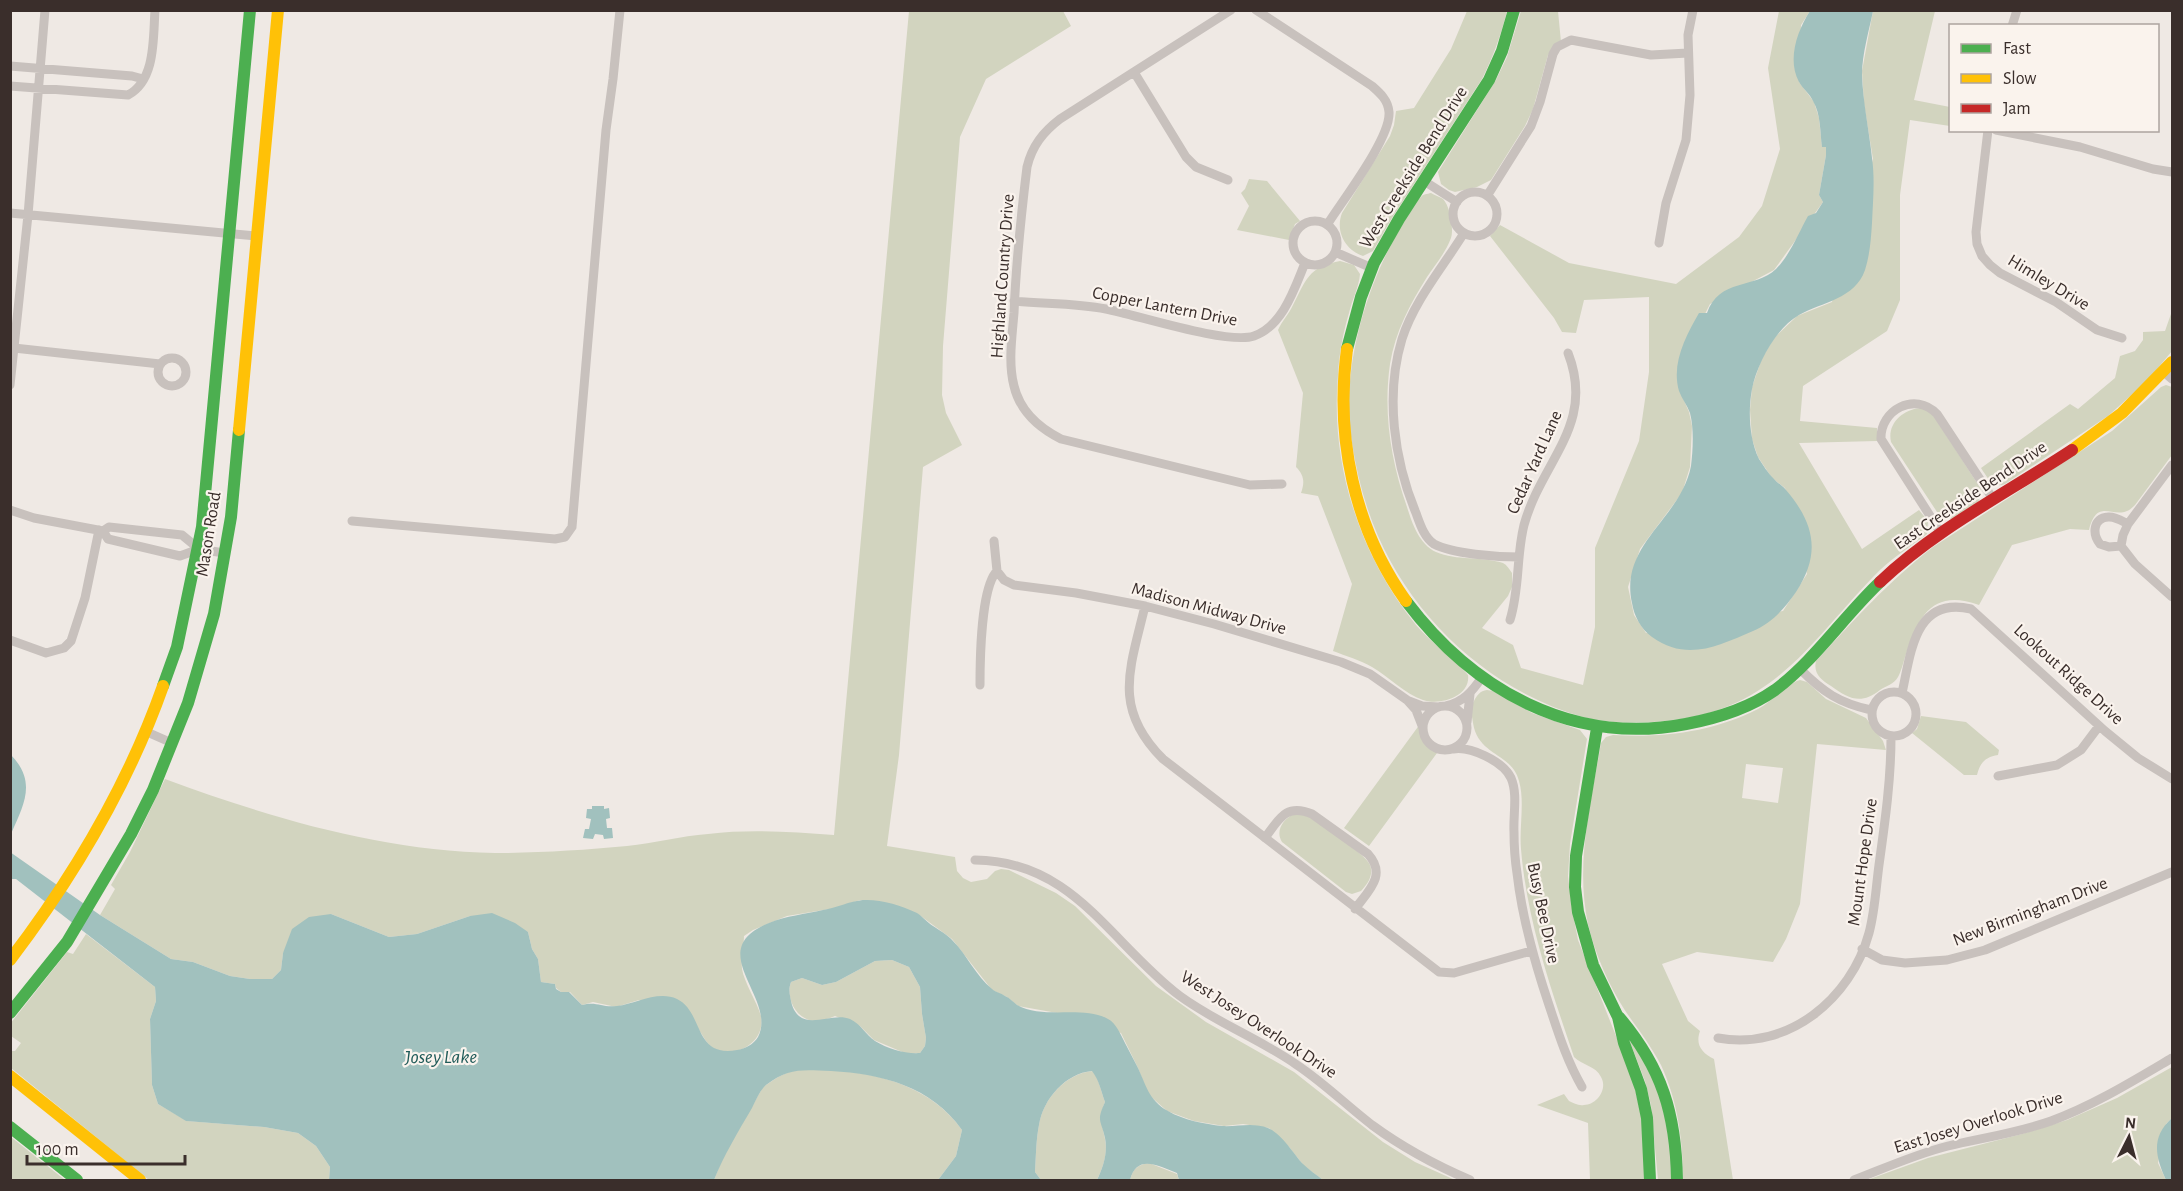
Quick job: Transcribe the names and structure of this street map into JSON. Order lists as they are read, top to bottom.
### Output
{
  "streets": {
    "main road": ["West Creekside Bend Drive", "East Creekside Bend Drive", "Mason Road"],
    "street": [
      "Highland Country Drive",
      "Himley Drive",
      "Copper Lantern Drive",
      "Cedar Yard Lane",
      "Madison Midway Drive",
      "Lookout Ridge Drive",
      "Mount Hope Drive",
      "New Birmingham Drive",
      "Busy Bee Drive",
      "West Josey Overlook Drive",
      "East Josey Overlook Drive"
    ]
  },
  "crossings": [
    ["West Creekside Bend Drive", "East Creekside Bend Drive"],
    ["Highland Country Drive", "Copper Lantern Drive"],
    ["Madison Midway Drive", "Busy Bee Drive"],
    ["Lookout Ridge Drive", "Mount Hope Drive"],
    ["Mount Hope Drive", "New Birmingham Drive"]
  ],
  "water": ["Josey Lake"],
  "legend": ["Fast", "Slow", "Jam"],
  "scale_bar": "100 m",
  "north": "top"
}
